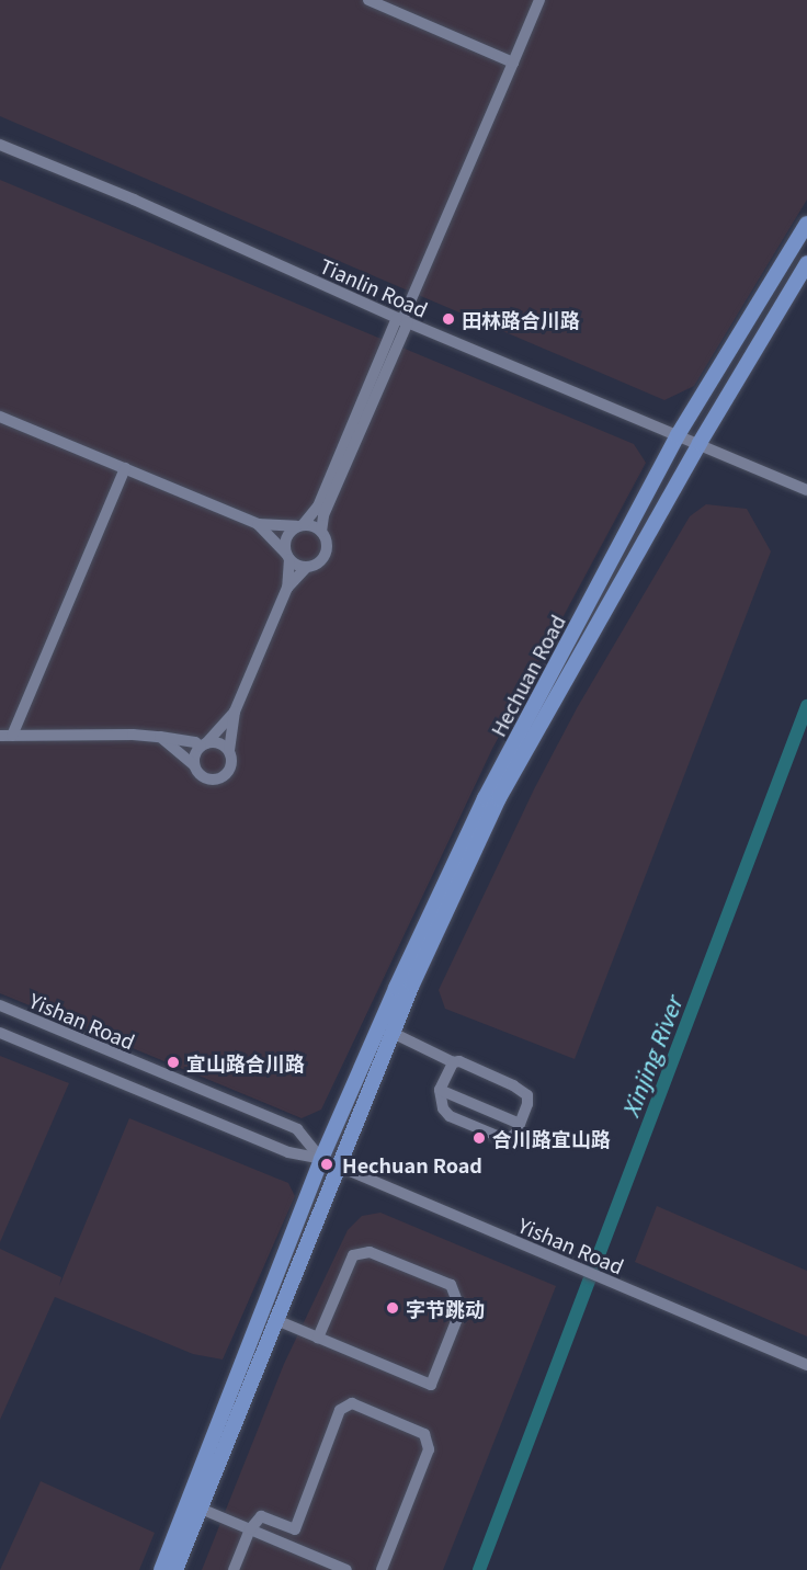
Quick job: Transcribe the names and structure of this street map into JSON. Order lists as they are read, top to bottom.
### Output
{
  "streets": {
    "main road": ["Hechuan Road"],
    "street": ["Tianlin Road", "Yishan Road"]
  },
  "crossings": [
    ["Tianlin Road", "Hechuan Road"],
    ["Hechuan Road", "Yishan Road"]
  ],
  "water": ["Xinjing River"],
  "places": [
    "田林路合川路",
    "宜山路合川路",
    "合川路宜山路",
    "Hechuan Road",
    "字节跳动"
  ]
}
